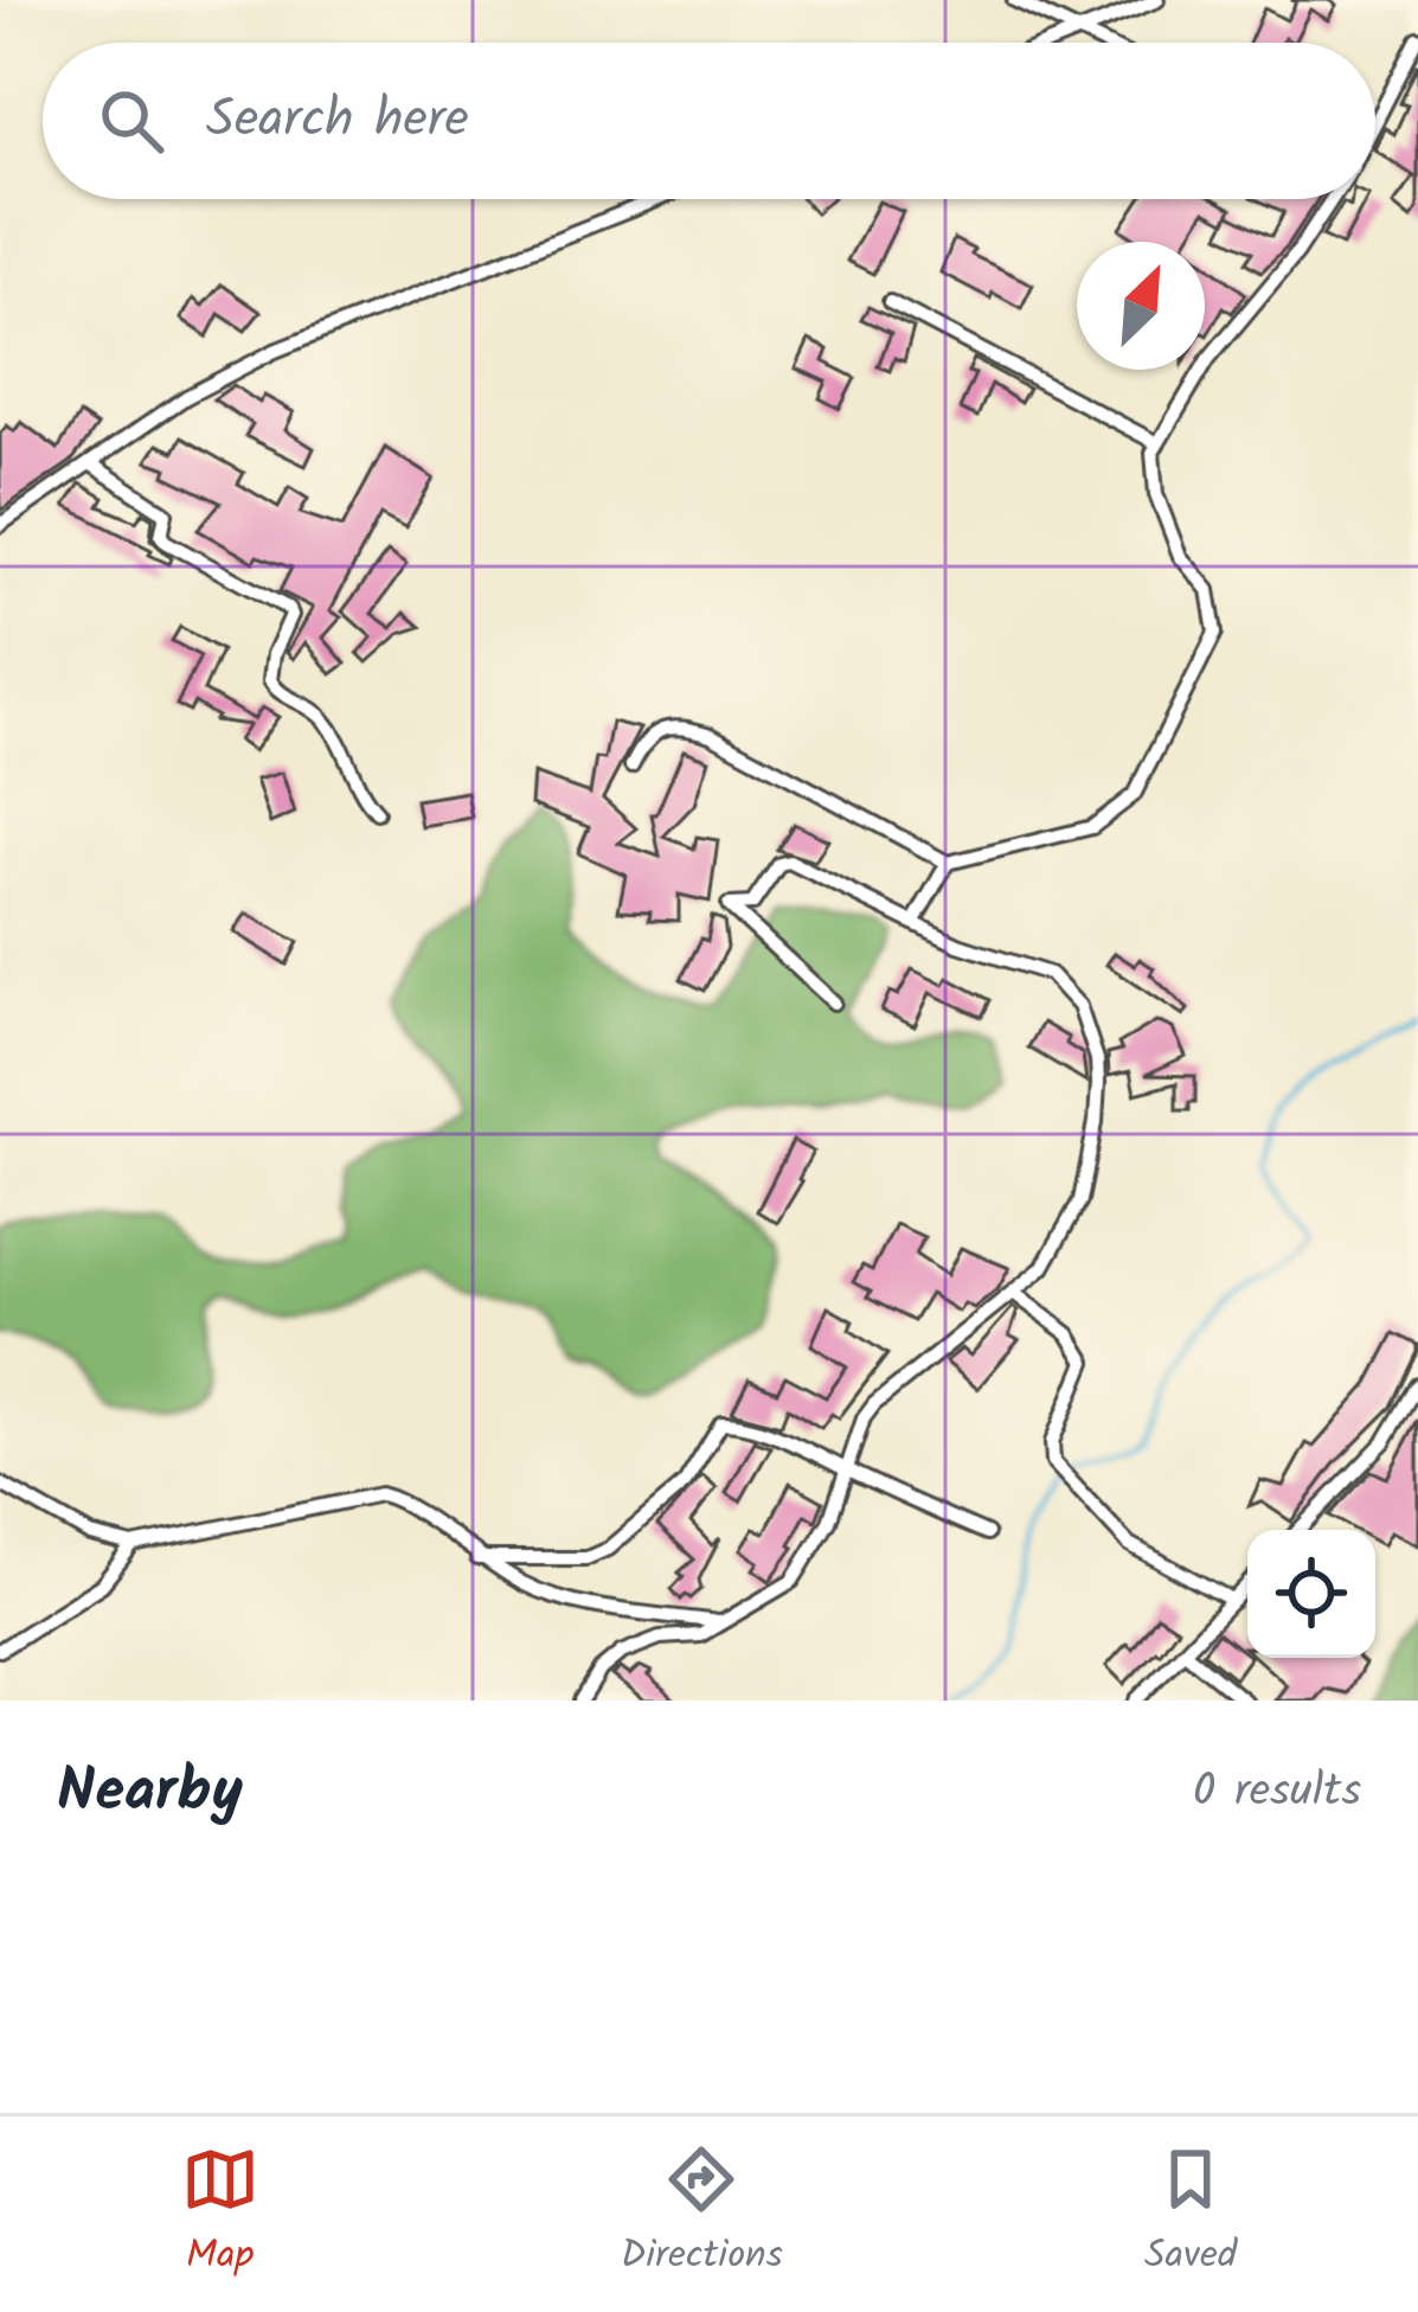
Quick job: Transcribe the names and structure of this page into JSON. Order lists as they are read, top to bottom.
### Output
{
  "north": "top right",
  "page": {
    "search": "Search here",
    "heading": ["Nearby", "0 results"],
    "nav": ["Map", "Directions", "Saved"]
  }
}
